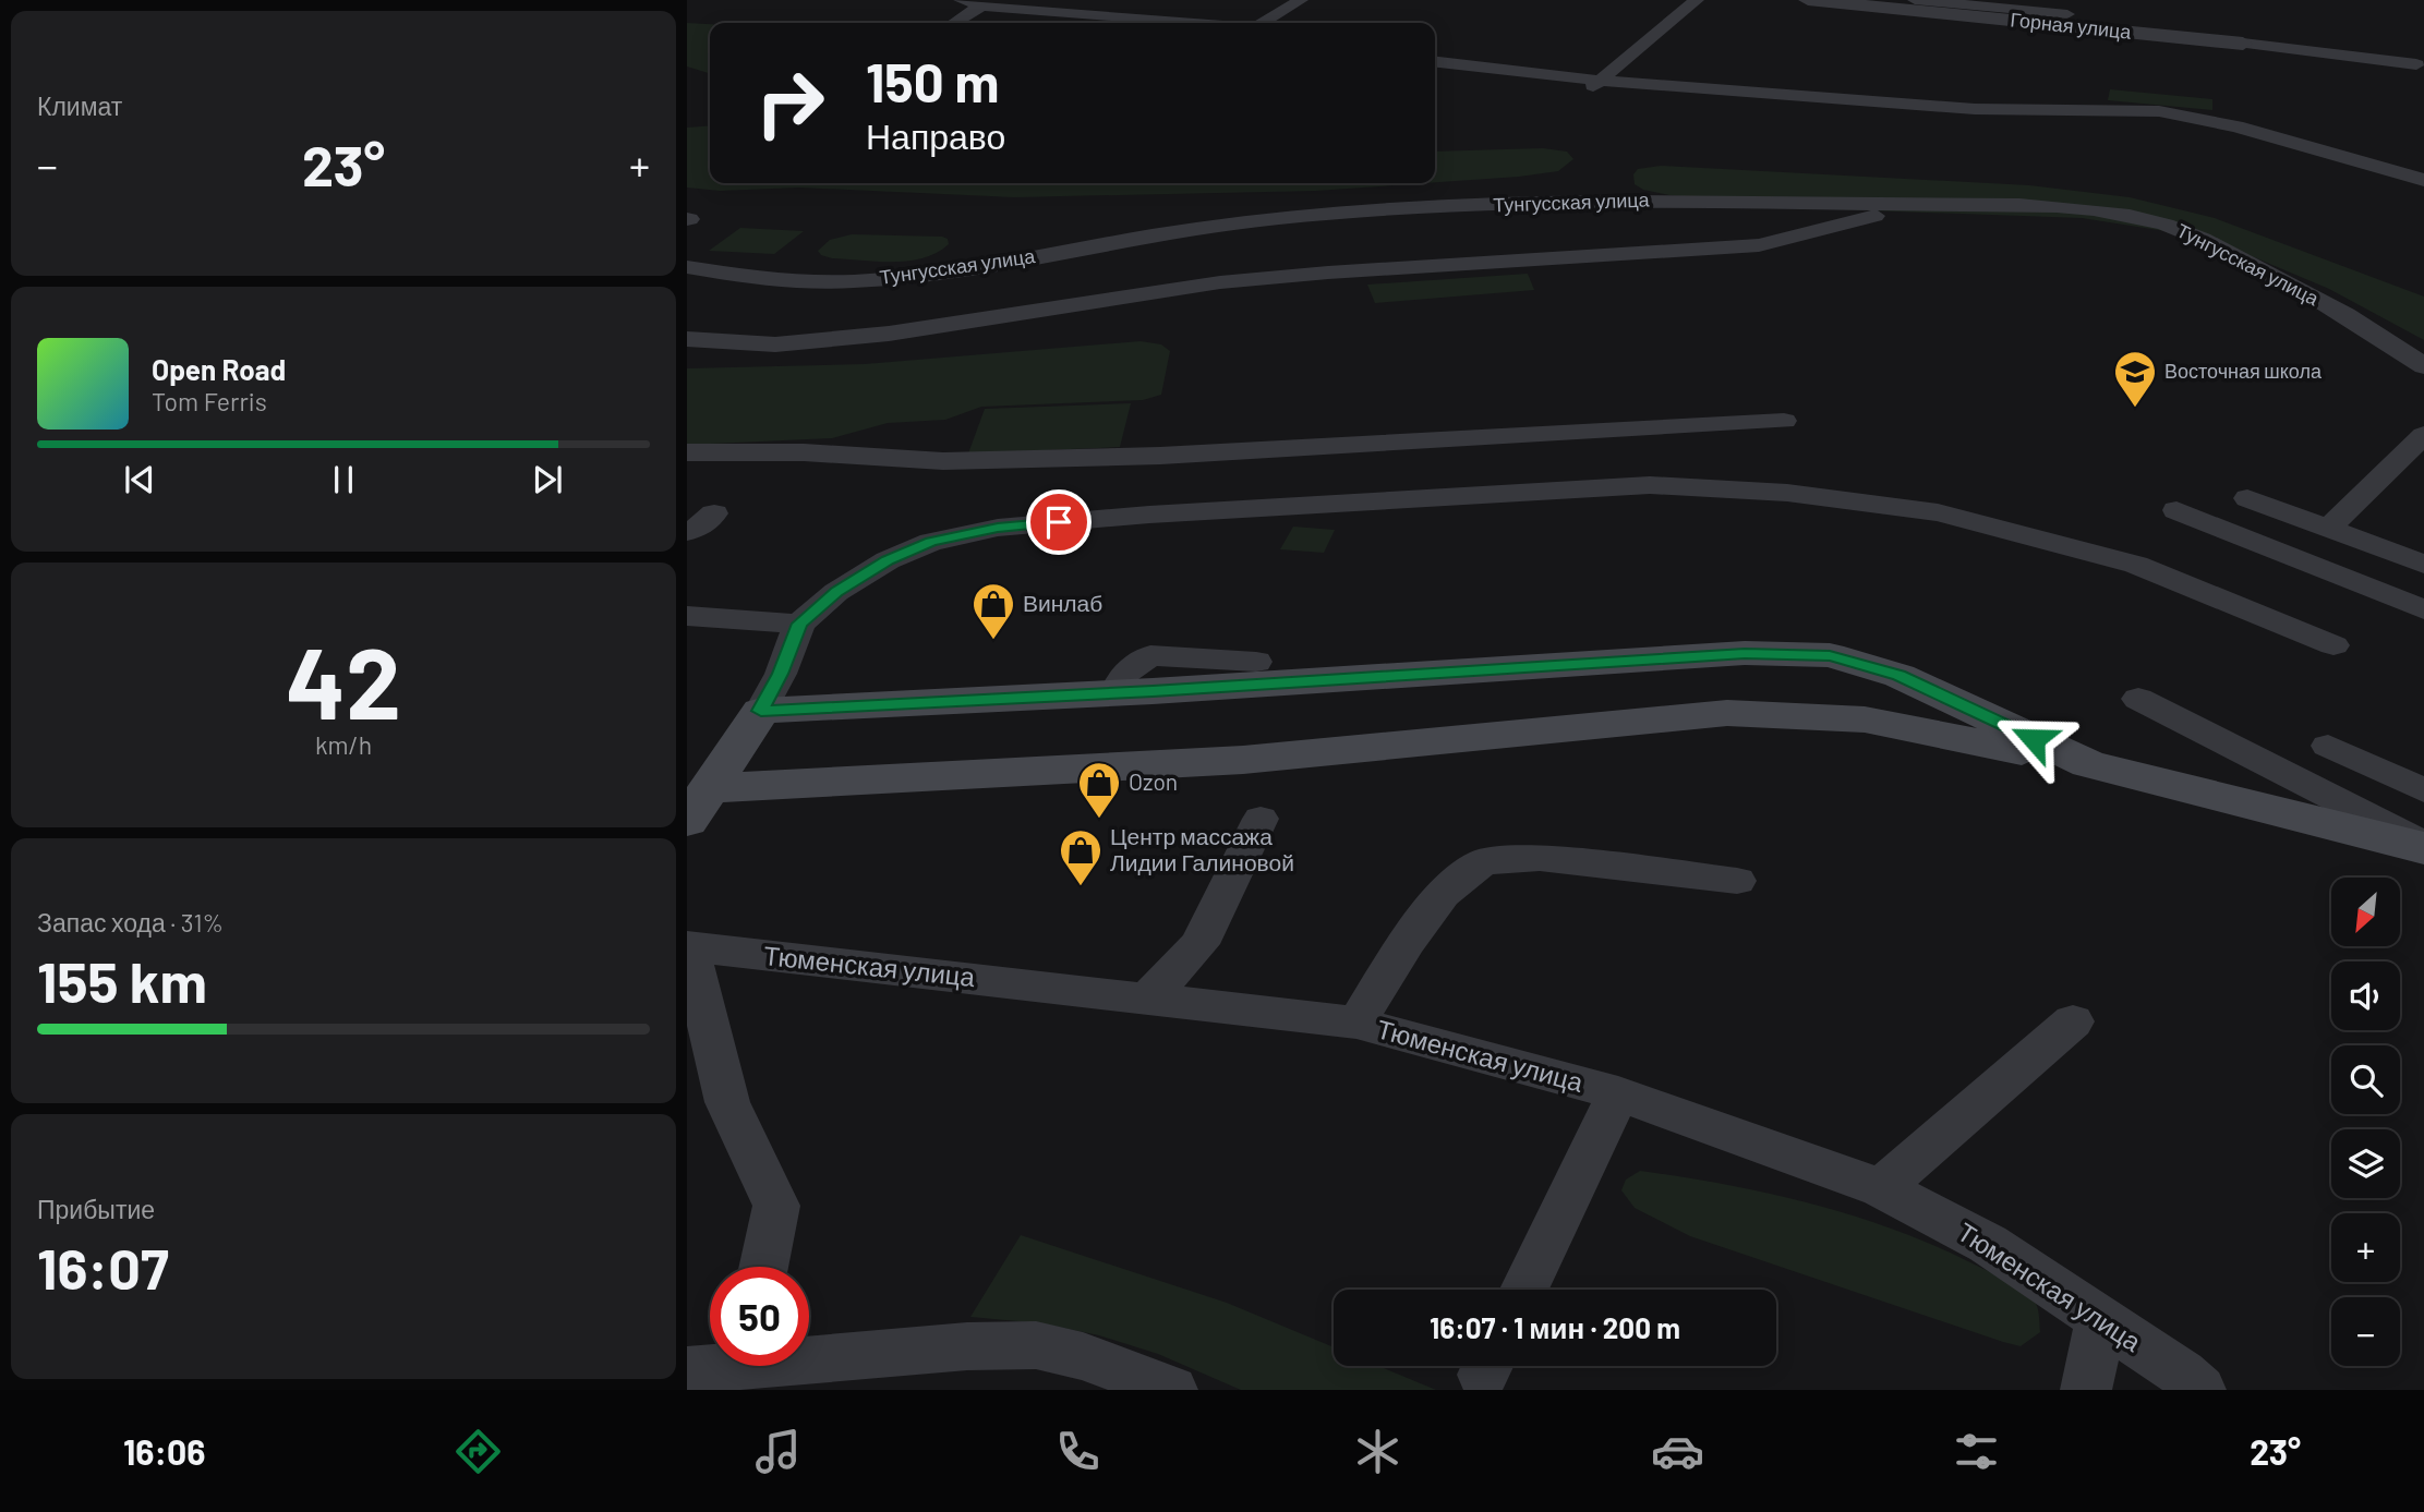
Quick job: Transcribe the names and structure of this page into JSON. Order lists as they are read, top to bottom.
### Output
{
  "streets": {
    "street": ["Горная улица"],
    "lane": ["Тунгусская улица", "Тюменская улица"]
  },
  "places": {
    "school or university": ["Восточная школа"],
    "shop": ["Винлаб", "Ozon", "Центр массажа Лидии Галиновой"]
  },
  "north": "bottom left",
  "page": {
    "tile": [
      "Климат",
      ["42", "km/h"],
      ["Запас хода · 31%", "155 km"],
      ["Прибытие", "16:07"]
    ],
    "turn": ["150 m", "Направо"],
    "heat": ["−", "23°", "+"],
    "song": ["Open Road", "Tom Ferris"],
    "map_buttons": ["+", "−"],
    "limit": "50",
    "trip": "16:07 · 1 мин · 200 m",
    "tabs": ["16:06", "23°"]
  }
}
